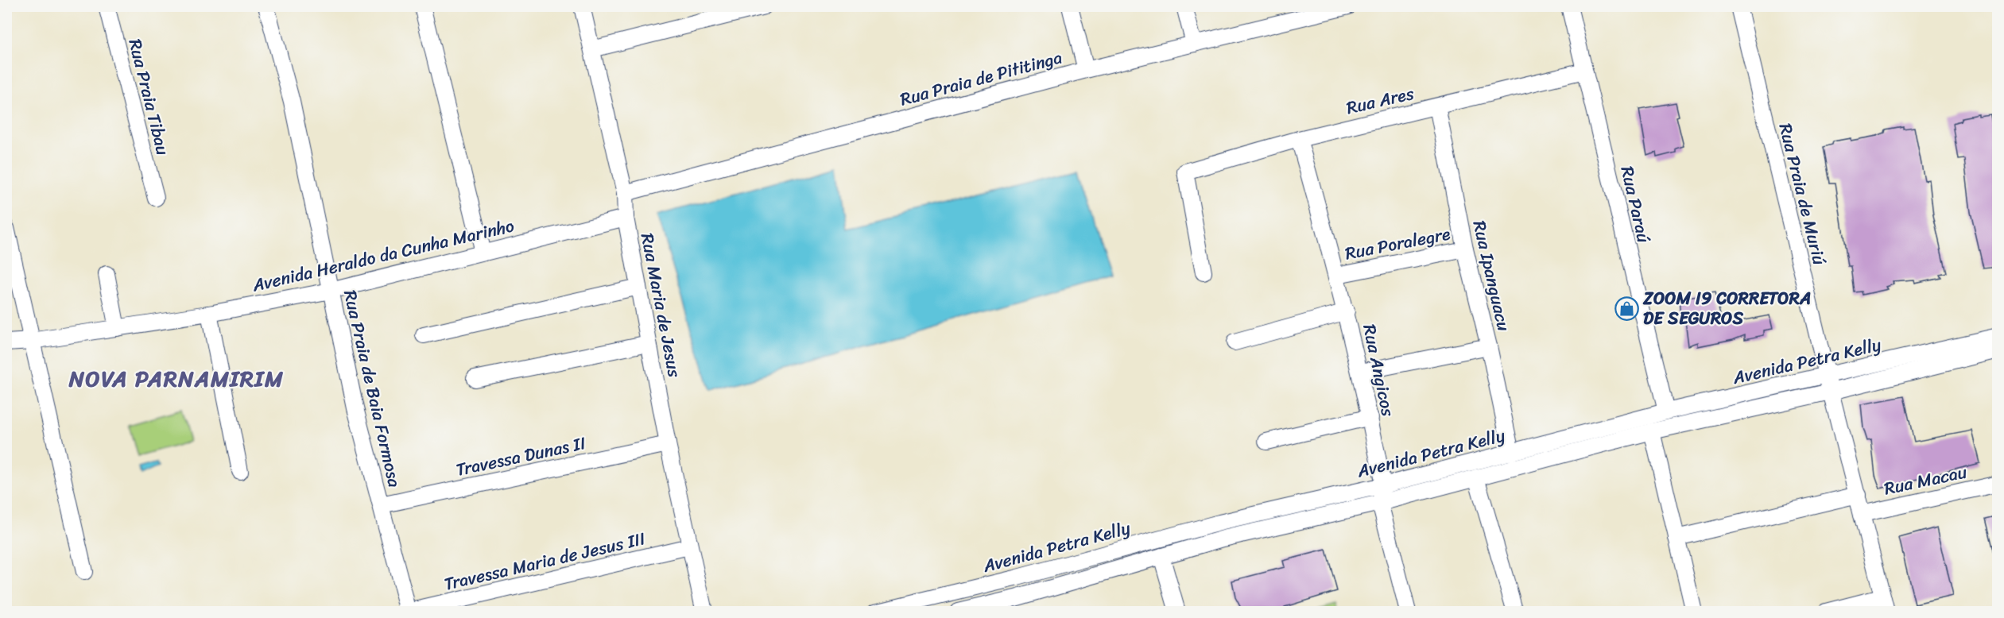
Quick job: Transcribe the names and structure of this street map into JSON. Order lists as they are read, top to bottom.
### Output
{
  "streets": {
    "street": [
      "Rua Praia de Pititinga",
      "Rua Praia Tibau",
      "Rua Ares",
      "Rua Praia de Muriú",
      "Rua Paraú",
      "Rua Poralegre",
      "Avenida Heraldo da Cunha Marinho",
      "Rua Ipanguacu",
      "Rua Maria de Jesus",
      "Avenida Petra Kelly",
      "Rua Angicos",
      "Rua Praia de Baia Formosa",
      "Travessa Dunas II",
      "Rua Macau",
      "Travessa Maria de Jesus III"
    ]
  },
  "crossings": [
    ["Rua Praia de Pititinga", "Rua Maria de Jesus"],
    ["Rua Ares", "Rua Paraú"],
    ["Rua Ares", "Rua Ipanguacu"],
    ["Rua Ares", "Rua Angicos"],
    ["Rua Praia de Muriú", "Avenida Petra Kelly"],
    ["Rua Praia de Muriú", "Rua Macau"],
    ["Rua Paraú", "Avenida Petra Kelly"],
    ["Rua Poralegre", "Rua Ipanguacu"],
    ["Rua Poralegre", "Rua Angicos"],
    ["Avenida Heraldo da Cunha Marinho", "Rua Maria de Jesus"],
    ["Avenida Heraldo da Cunha Marinho", "Rua Praia de Baia Formosa"],
    ["Rua Ipanguacu", "Avenida Petra Kelly"],
    ["Rua Maria de Jesus", "Travessa Dunas II"],
    ["Rua Maria de Jesus", "Travessa Maria de Jesus III"],
    ["Avenida Petra Kelly", "Rua Angicos"],
    ["Rua Praia de Baia Formosa", "Travessa Dunas II"],
    ["Rua Praia de Baia Formosa", "Travessa Maria de Jesus III"]
  ],
  "districts": ["NOVA PARNAMIRIM"],
  "places": {
    "shop": ["ZOOM I9 CORRETORA DE SEGUROS"]
  }
}
